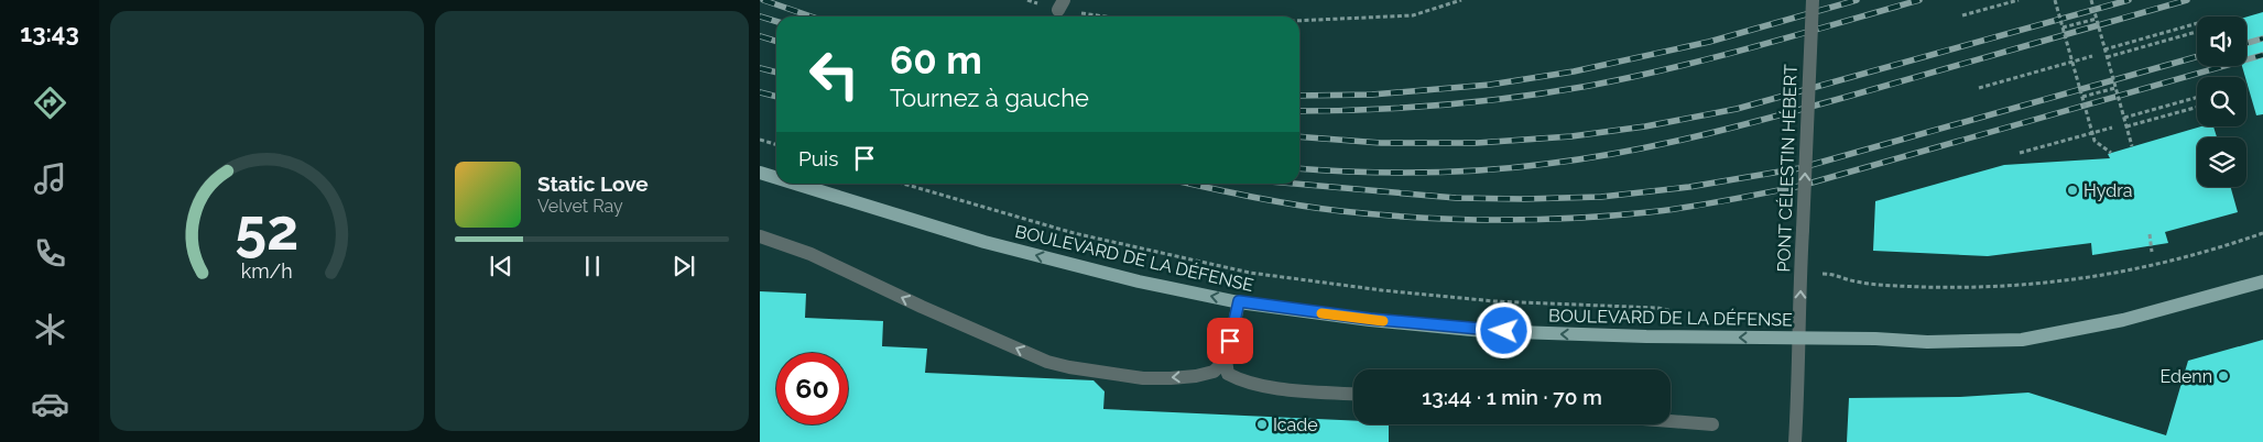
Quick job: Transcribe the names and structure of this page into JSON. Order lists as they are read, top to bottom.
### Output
{
  "streets": {
    "main road": ["BOULEVARD DE LA DÉFENSE"],
    "street": ["PONT CÉLESTIN HÉBERT"]
  },
  "crossings": [
    ["PONT CÉLESTIN HÉBERT", "BOULEVARD DE LA DÉFENSE"]
  ],
  "one_way": ["PONT CÉLESTIN HÉBERT", "BOULEVARD DE LA DÉFENSE"],
  "places": ["Hydra", "Edenn", "Icade"],
  "page": {
    "tabs": "13:43",
    "turn": ["60 m", "Tournez à gauche"],
    "then": "Puis",
    "song": ["Static Love", "Velvet Ray"],
    "limit": "60",
    "trip": "13:44 · 1 min · 70 m",
    "gauge": ["52", "km/h"]
  }
}
